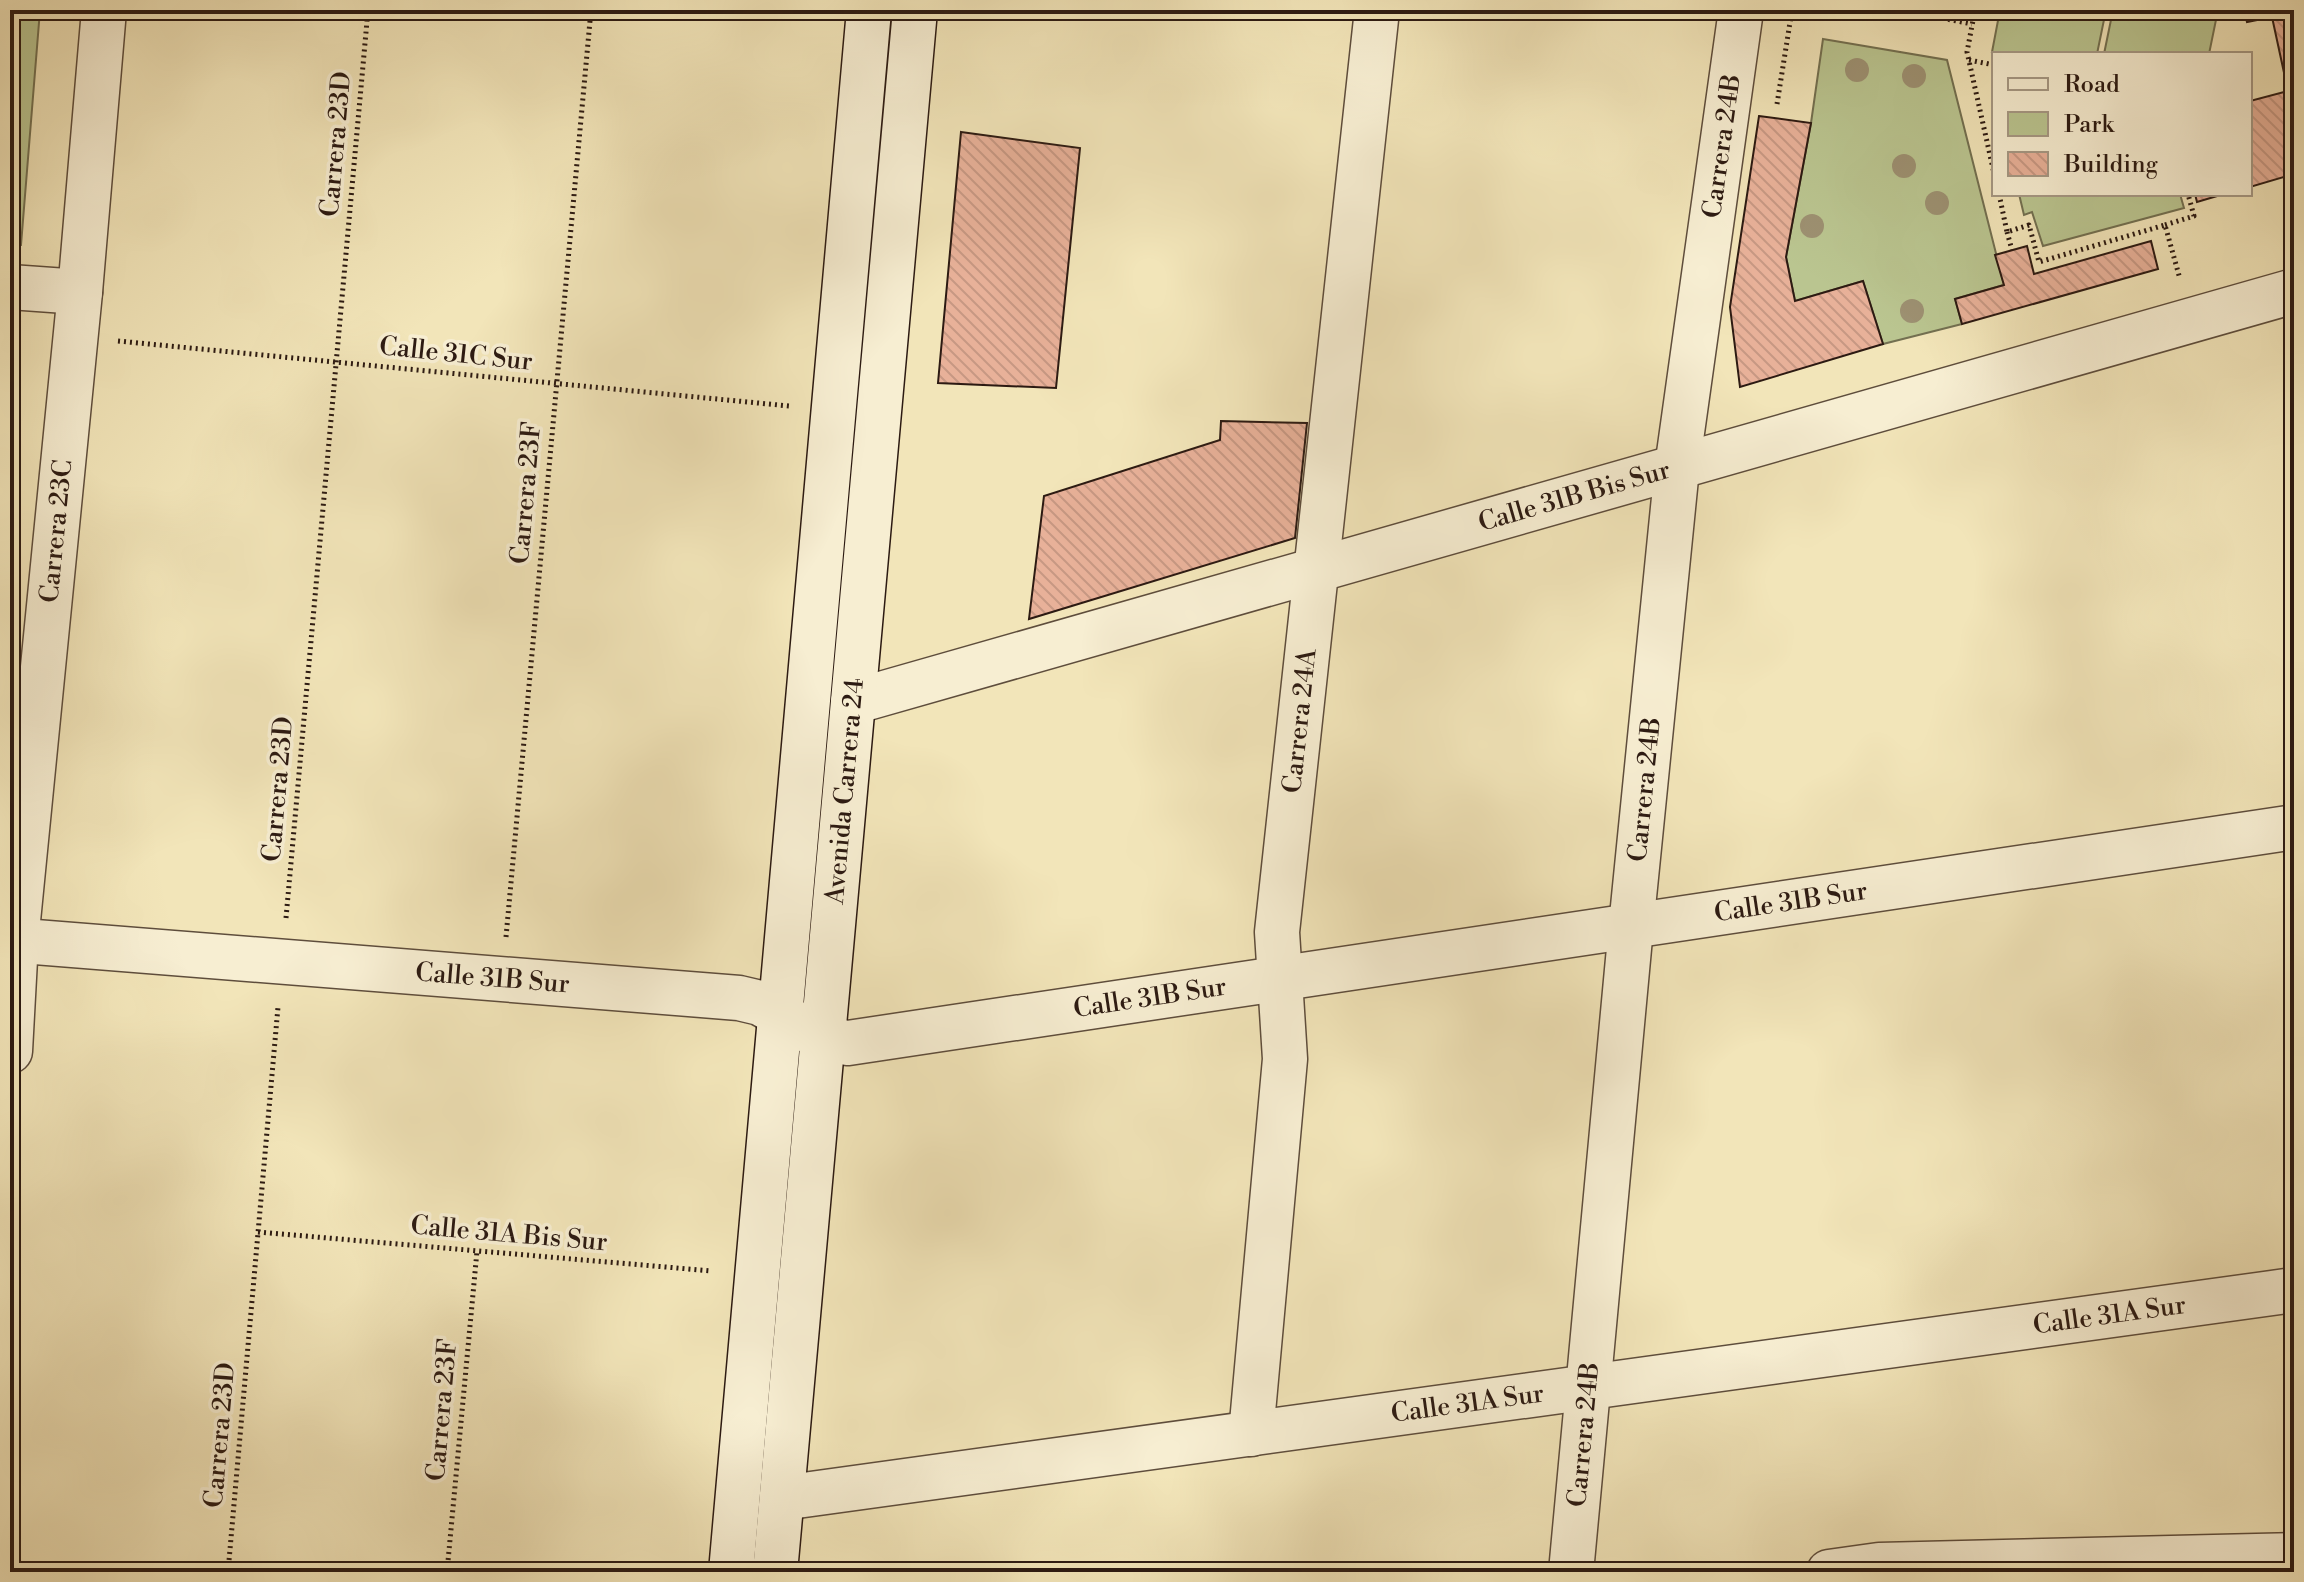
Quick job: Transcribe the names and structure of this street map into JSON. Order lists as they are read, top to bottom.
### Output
{
  "streets": {
    "street": [
      "Carrera 24B",
      "Calle 31B Bis Sur",
      "Carrera 23C",
      "Carrera 24A",
      "Avenida Carrera 24",
      "Calle 31B Sur",
      "Calle 31A Sur"
    ],
    "path": [
      "Carrera 23D",
      "Calle 31C Sur",
      "Carrera 23F",
      "Calle 31A Bis Sur"
    ]
  },
  "crossings": [
    ["Carrera 23D", "Calle 31C Sur"],
    ["Carrera 23D", "Calle 31B Sur"],
    ["Carrera 23D", "Calle 31A Bis Sur"],
    ["Carrera 24B", "Calle 31B Bis Sur"],
    ["Carrera 24B", "Calle 31B Sur"],
    ["Carrera 24B", "Calle 31A Sur"],
    ["Calle 31C Sur", "Carrera 23F"],
    ["Calle 31C Sur", "Carrera 23C"],
    ["Calle 31C Sur", "Avenida Carrera 24"],
    ["Carrera 23F", "Calle 31B Sur"],
    ["Carrera 23F", "Calle 31A Bis Sur"],
    ["Calle 31B Bis Sur", "Carrera 24A"],
    ["Calle 31B Bis Sur", "Avenida Carrera 24"],
    ["Carrera 23C", "Calle 31B Sur"],
    ["Carrera 24A", "Calle 31B Sur"],
    ["Carrera 24A", "Calle 31A Sur"],
    ["Avenida Carrera 24", "Calle 31B Sur"],
    ["Avenida Carrera 24", "Calle 31A Bis Sur"],
    ["Avenida Carrera 24", "Calle 31A Sur"]
  ],
  "legend": ["Road", "Park", "Building"]
}
